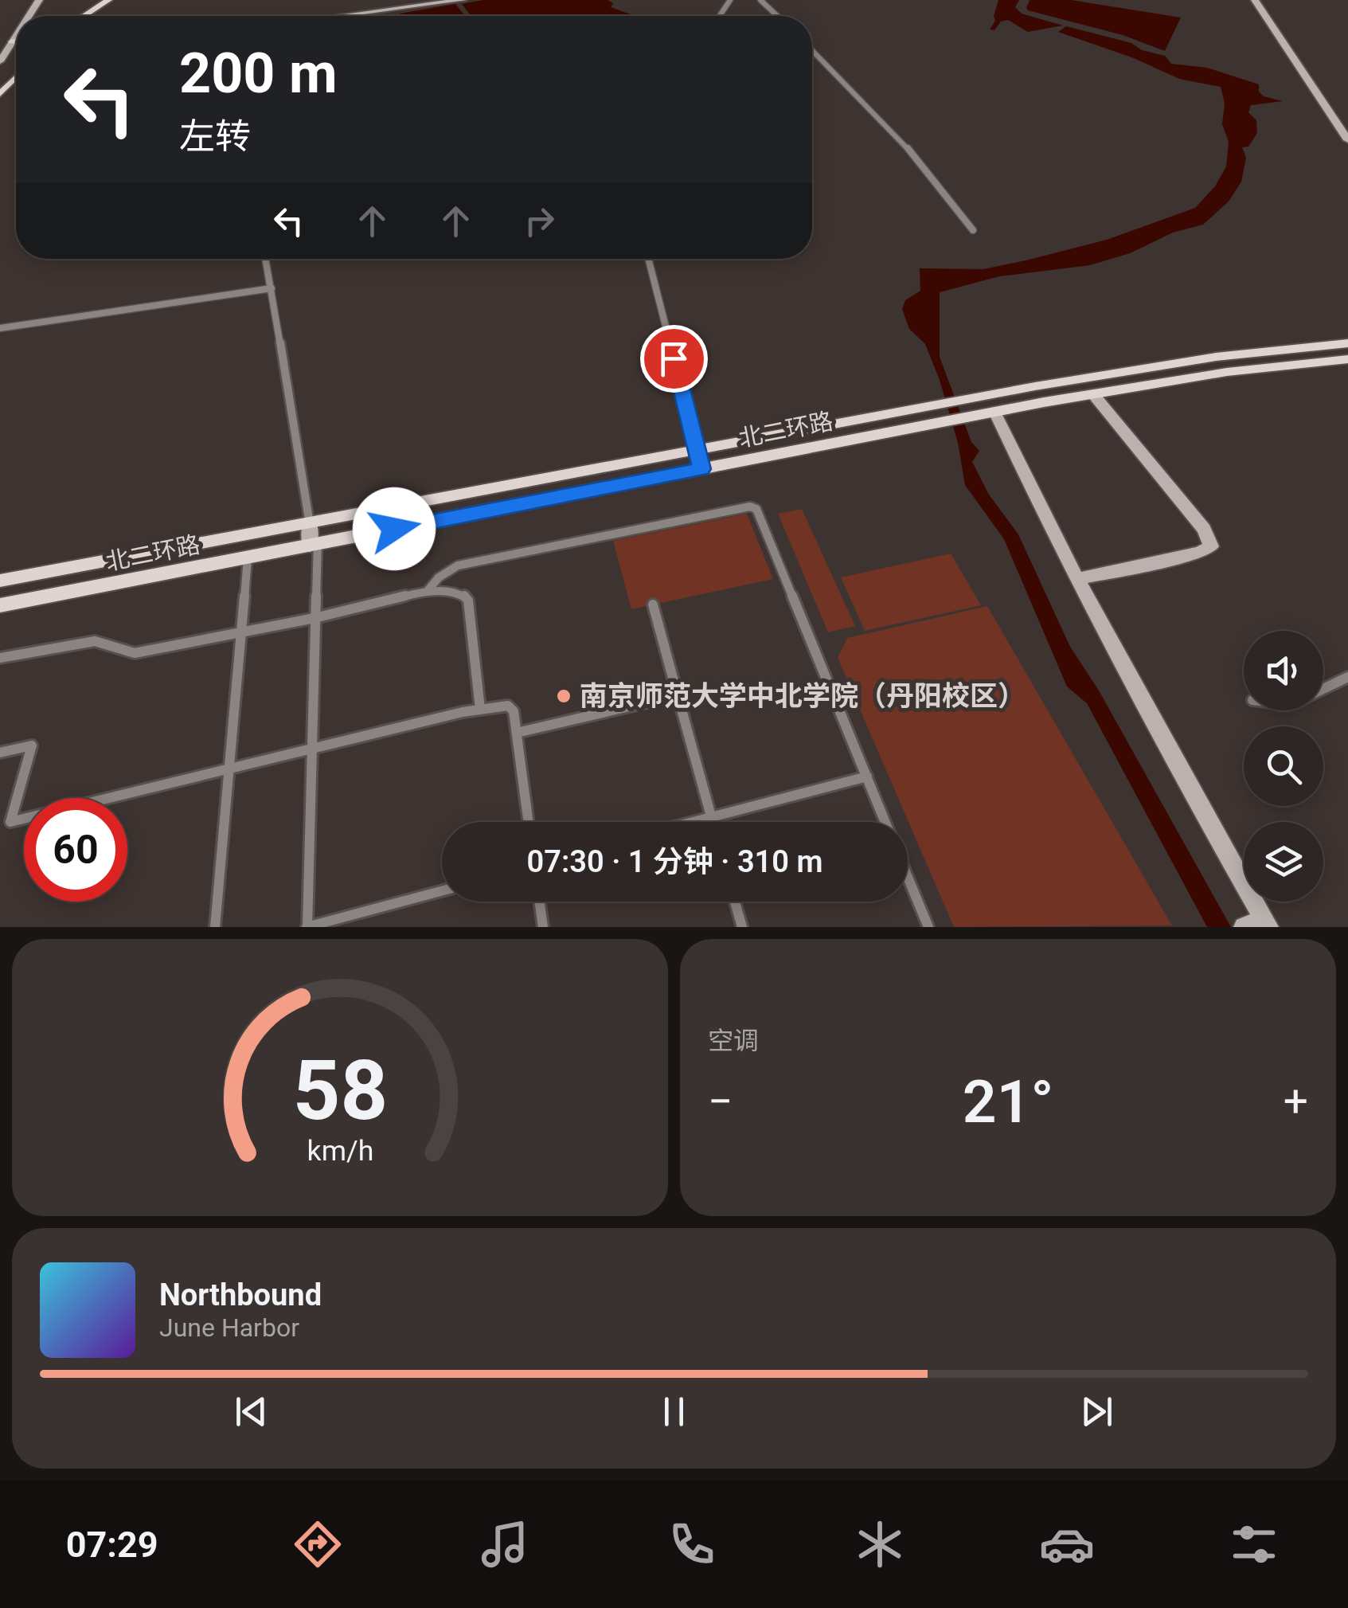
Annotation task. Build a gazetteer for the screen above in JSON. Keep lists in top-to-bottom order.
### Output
{
  "streets": {
    "main road": ["北二环路"]
  },
  "places": ["南京师范大学中北学院（丹阳校区）"],
  "page": {
    "turn": ["200 m", "左转"],
    "limit": "60",
    "trip": "07:30 · 1 分钟 · 310 m",
    "tile": "空调",
    "heat": ["−", "21°", "+"],
    "song": ["Northbound", "June Harbor"],
    "tabs": "07:29",
    "gauge": ["58", "km/h"]
  }
}
